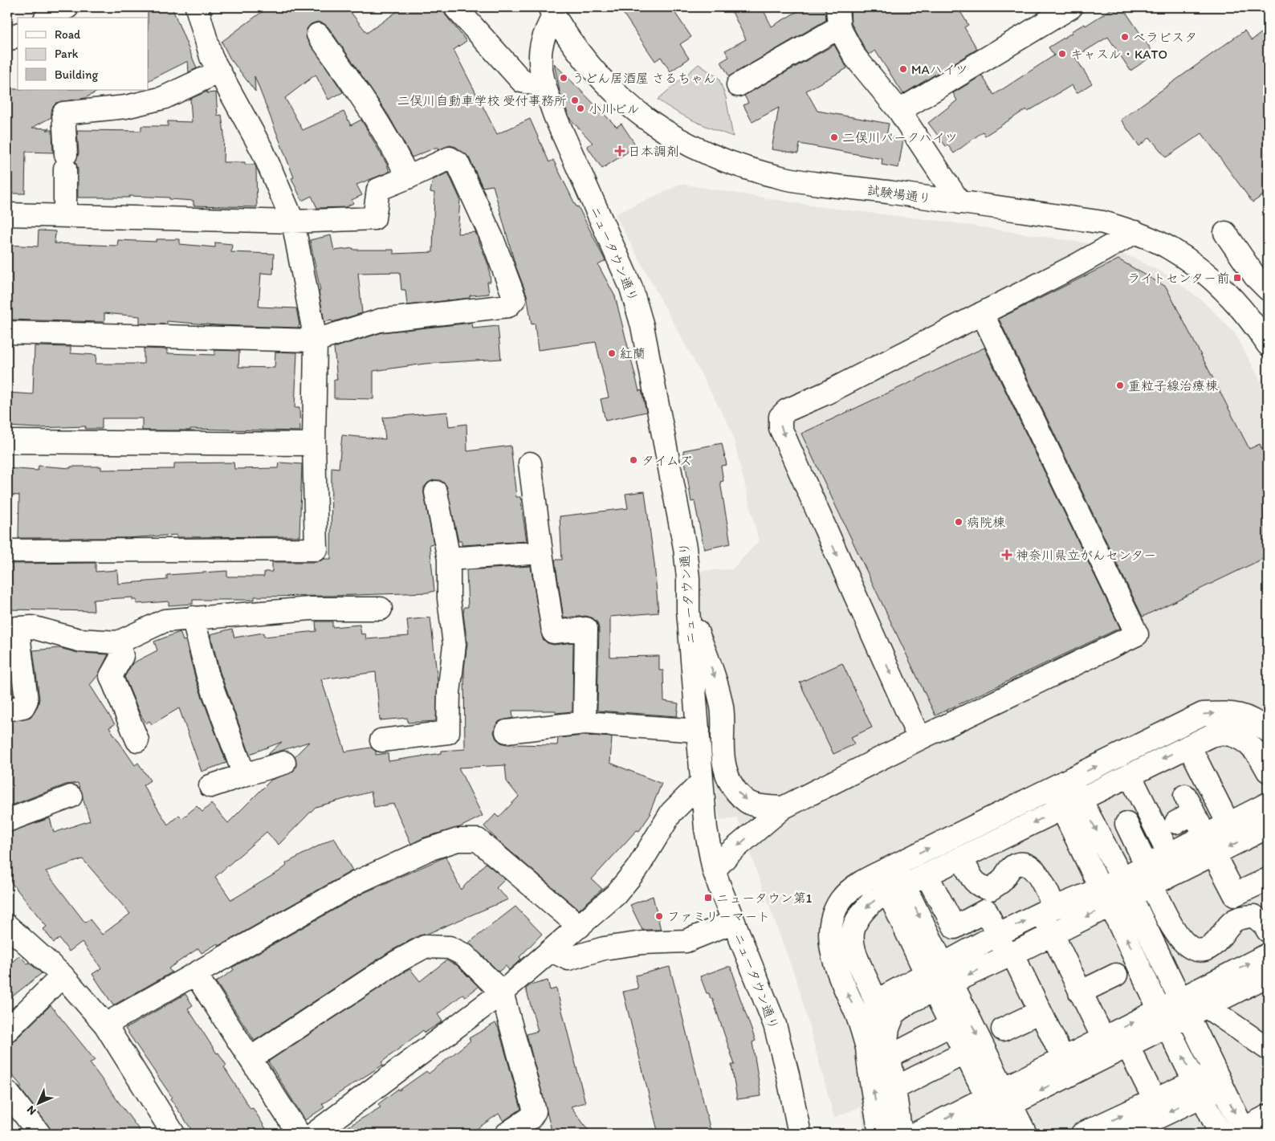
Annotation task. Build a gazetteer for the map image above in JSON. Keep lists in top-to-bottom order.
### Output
{
  "streets": {
    "street": ["試験場通り", "ニュータウン通り"]
  },
  "crossings": [
    ["試験場通り", "ニュータウン通り"]
  ],
  "places": {
    "other": [
      "ベラビスタ",
      "キャスル・KATO",
      "MAハイツ",
      "うどん居酒屋 さるちゃん",
      "二俣川自動車学校 受付事務所",
      "小川ビル",
      "二俣川パークハイツ",
      "紅蘭",
      "重粒子線治療棟",
      "タイムズ",
      "病院棟",
      "ファミリーマート"
    ],
    "health": ["日本調剤", "神奈川県立がんセンター"],
    "transit": ["ライトセンター前", "ニュータウン第1"]
  },
  "legend": ["Road", "Park", "Building"],
  "north": "bottom left"
}
